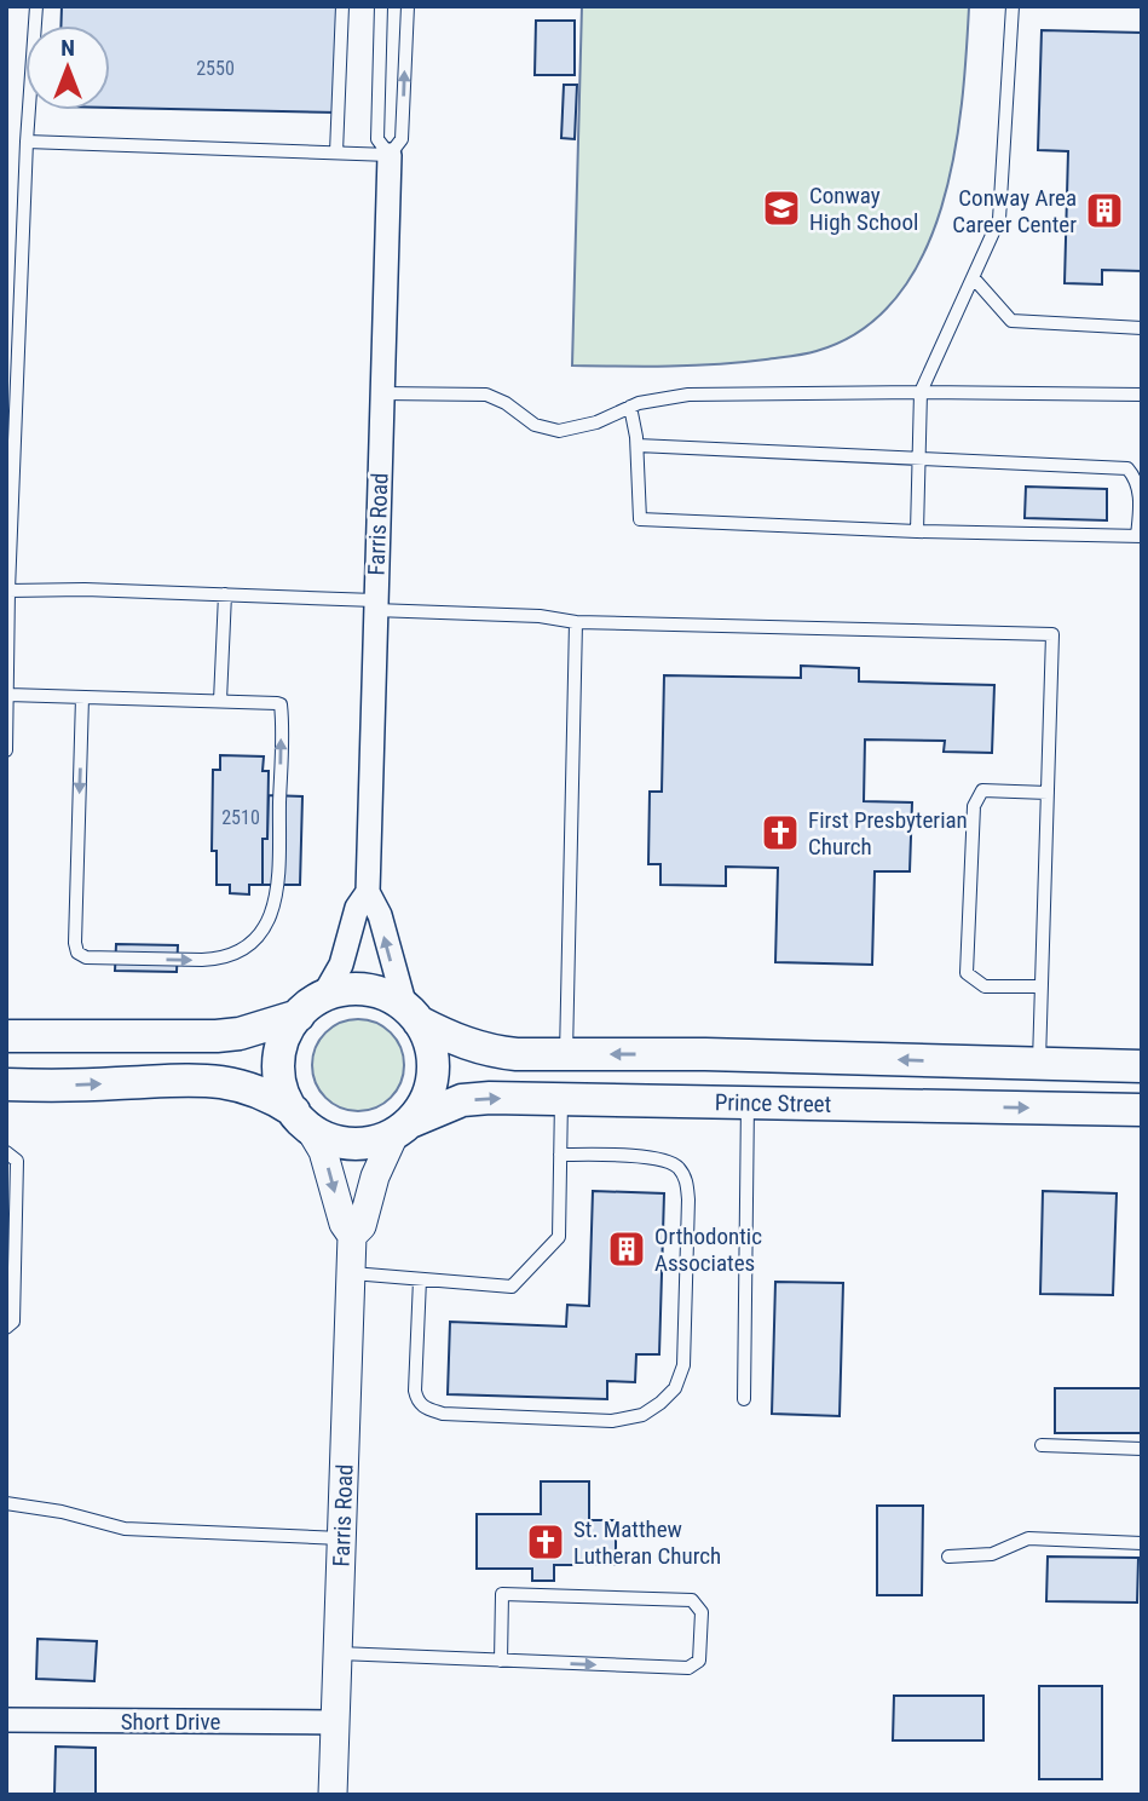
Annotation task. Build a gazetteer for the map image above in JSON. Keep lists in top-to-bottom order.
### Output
{
  "streets": {
    "main road": ["Prince Street"],
    "street": ["Farris Road", "Short Drive"]
  },
  "crossings": [
    ["Farris Road", "Prince Street"],
    ["Farris Road", "Short Drive"]
  ],
  "places": {
    "school or university": ["Conway High School"],
    "building": ["Conway Area Career Center", "Orthodontic Associates"],
    "church": ["First Presbyterian Church", "St. Matthew Lutheran Church"]
  },
  "house_numbers": ["2550", "2510"],
  "north": "top"
}
